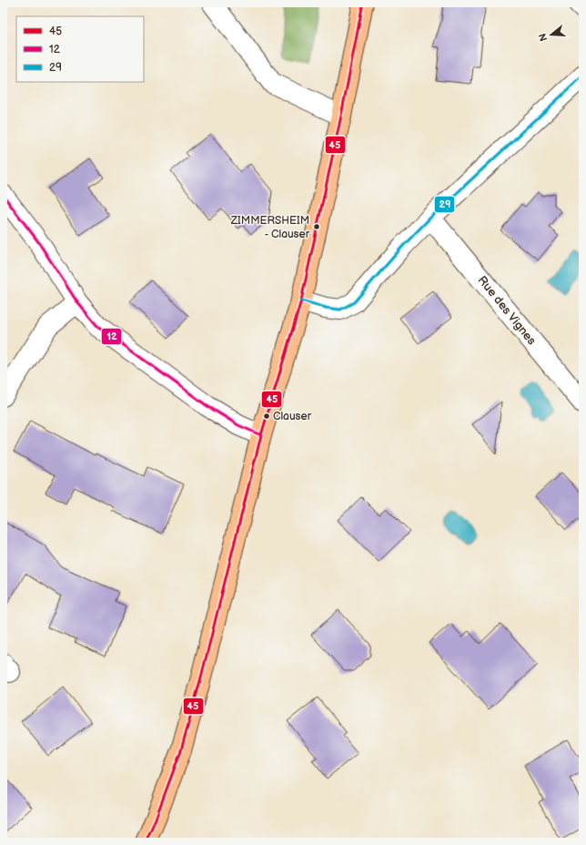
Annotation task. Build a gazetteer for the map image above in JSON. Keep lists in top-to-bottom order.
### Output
{
  "streets": {
    "street": ["Rue des Vignes"]
  },
  "places": ["ZIMMERSHEIM - Clauser", "Clauser"],
  "lines": ["transit line 45", "transit line 29", "transit line 12"],
  "legend": ["45", "12", "29"],
  "north": "left"
}
